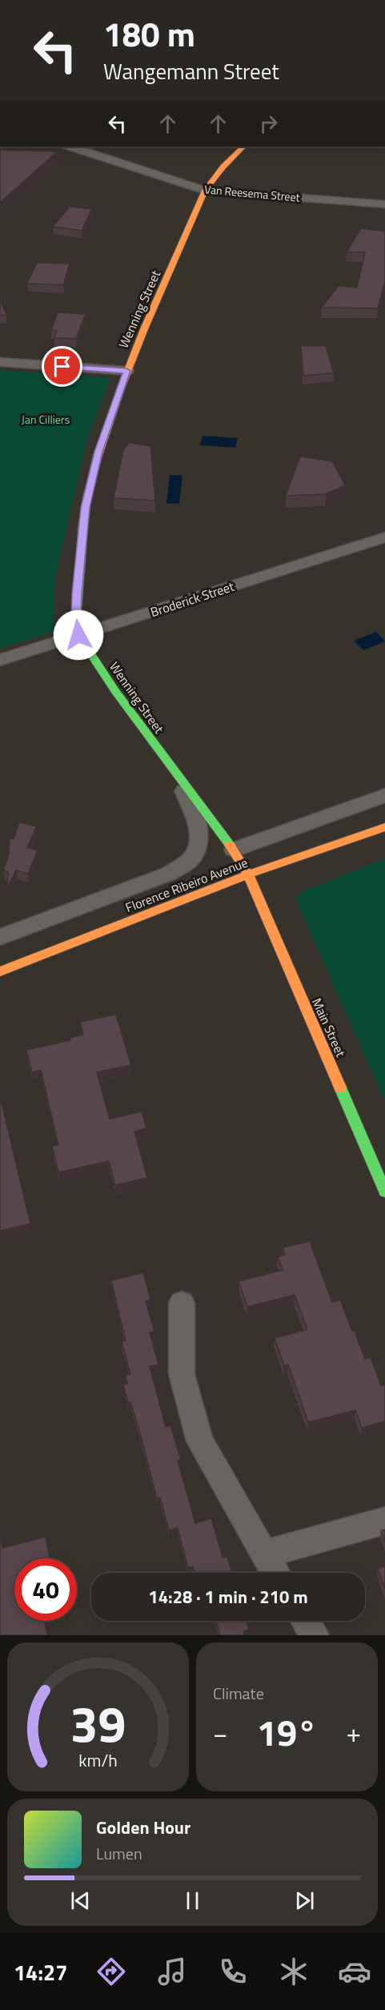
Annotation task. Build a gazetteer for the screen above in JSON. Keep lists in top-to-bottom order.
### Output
{
  "streets": {
    "street": [
      "Van Reesema Street",
      "Wenning Street",
      "Broderick Street",
      "Florence Ribeiro Avenue",
      "Main Street"
    ]
  },
  "crossings": [
    ["Van Reesema Street", "Wenning Street"],
    ["Wenning Street", "Broderick Street"],
    ["Wenning Street", "Florence Ribeiro Avenue"],
    ["Wenning Street", "Main Street"],
    ["Florence Ribeiro Avenue", "Main Street"]
  ],
  "parks": ["Jan Cilliers"],
  "page": {
    "turn": ["180 m", "Wangemann Street"],
    "limit": "40",
    "trip": "14:28 · 1 min · 210 m",
    "tile": "Climate",
    "heat": ["−", "19°", "+"],
    "song": ["Golden Hour", "Lumen"],
    "tabs": "14:27",
    "gauge": ["39", "km/h"]
  }
}
